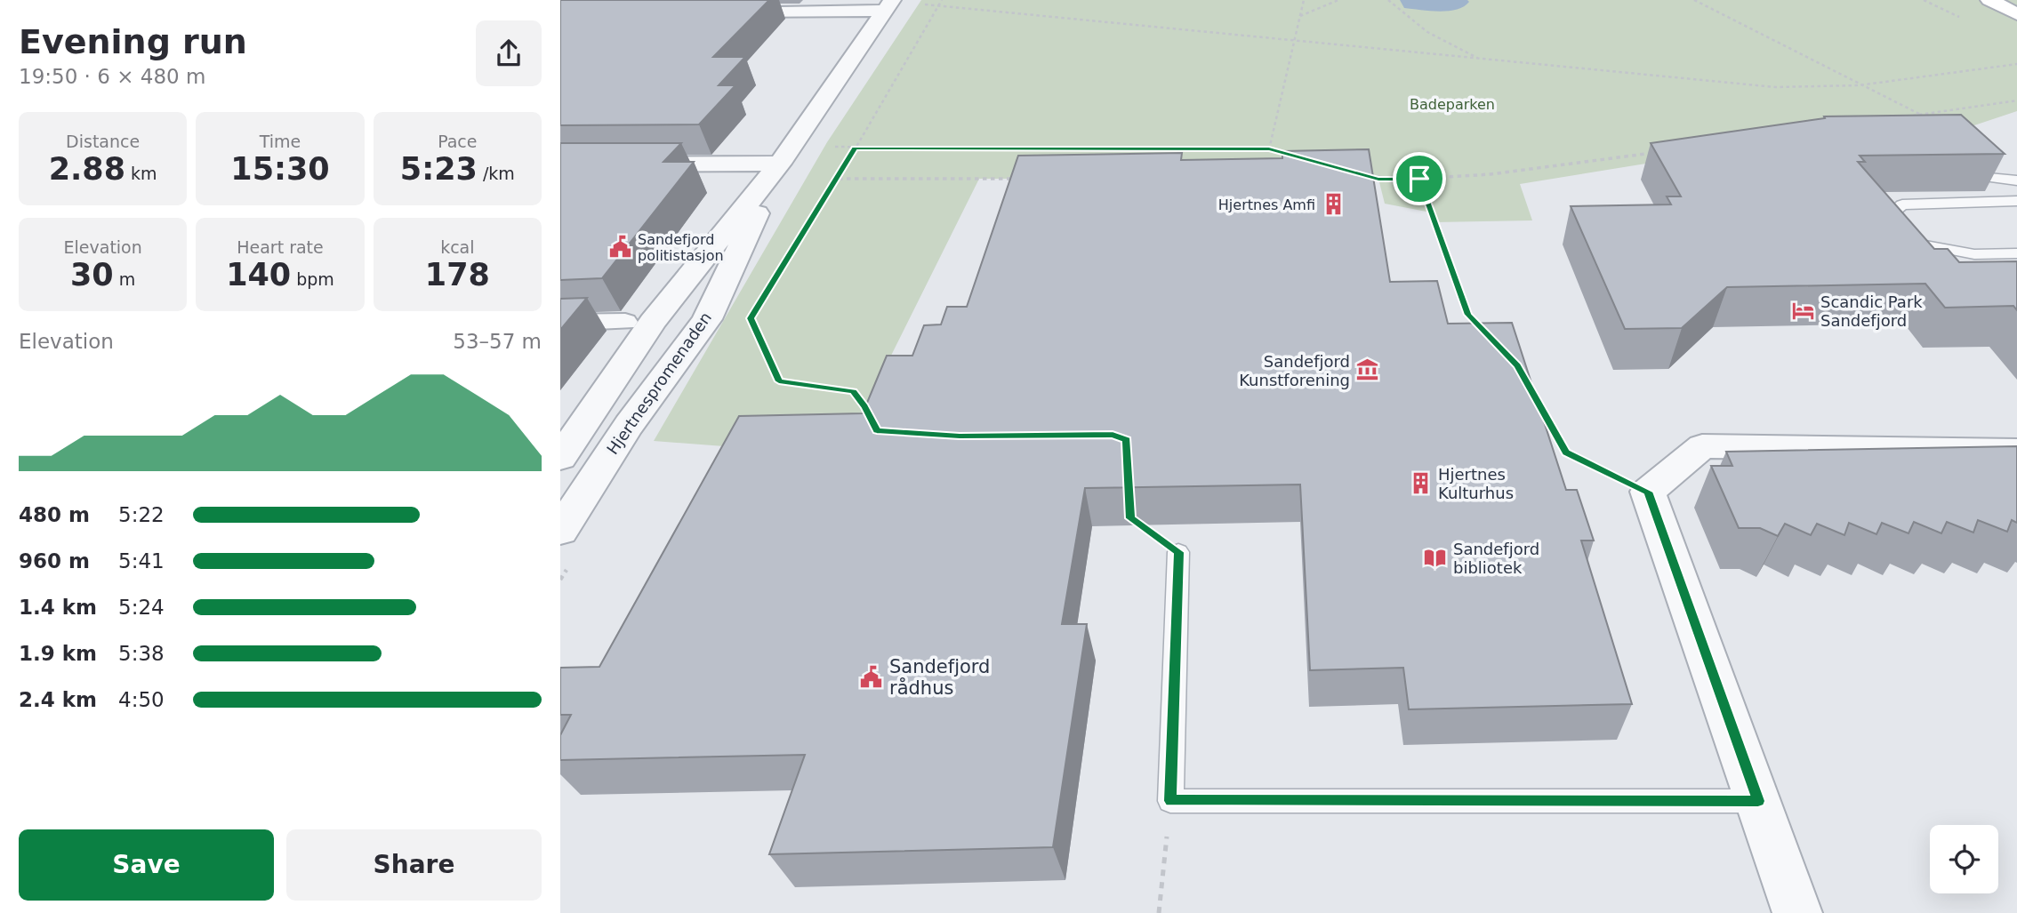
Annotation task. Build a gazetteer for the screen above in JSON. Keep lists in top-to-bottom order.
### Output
{
  "streets": {
    "street": ["Hjertnespromenaden"]
  },
  "parks": ["Badeparken"],
  "places": {
    "building": ["Hjertnes Amfi", "Hjertnes Kulturhus"],
    "public building": ["Sandefjord politistasjon", "Sandefjord rådhus"],
    "hotel": ["Scandic Park Sandefjord"],
    "museum": ["Sandefjord Kunstforening"],
    "library": ["Sandefjord bibliotek"]
  },
  "page": {
    "heading": ["Evening run", "19:50 · 6 × 480 m"],
    "stats": [
      ["Distance", "2.88 km"],
      ["Time", "15:30"],
      ["Pace", "5:23 /km"],
      ["Elevation", "30 m"],
      ["Heart rate", "140 bpm"],
      ["kcal", "178"]
    ],
    "chart": ["Elevation", "53–57 m"],
    "list": [
      {
        "name": "480 m",
        "note": "5:22"
      },
      {
        "name": "960 m",
        "note": "5:41"
      },
      {
        "name": "1.4 km",
        "note": "5:24"
      },
      {
        "name": "1.9 km",
        "note": "5:38"
      },
      {
        "name": "2.4 km",
        "note": "4:50"
      }
    ],
    "buttons": ["Save", "Share"]
  }
}
